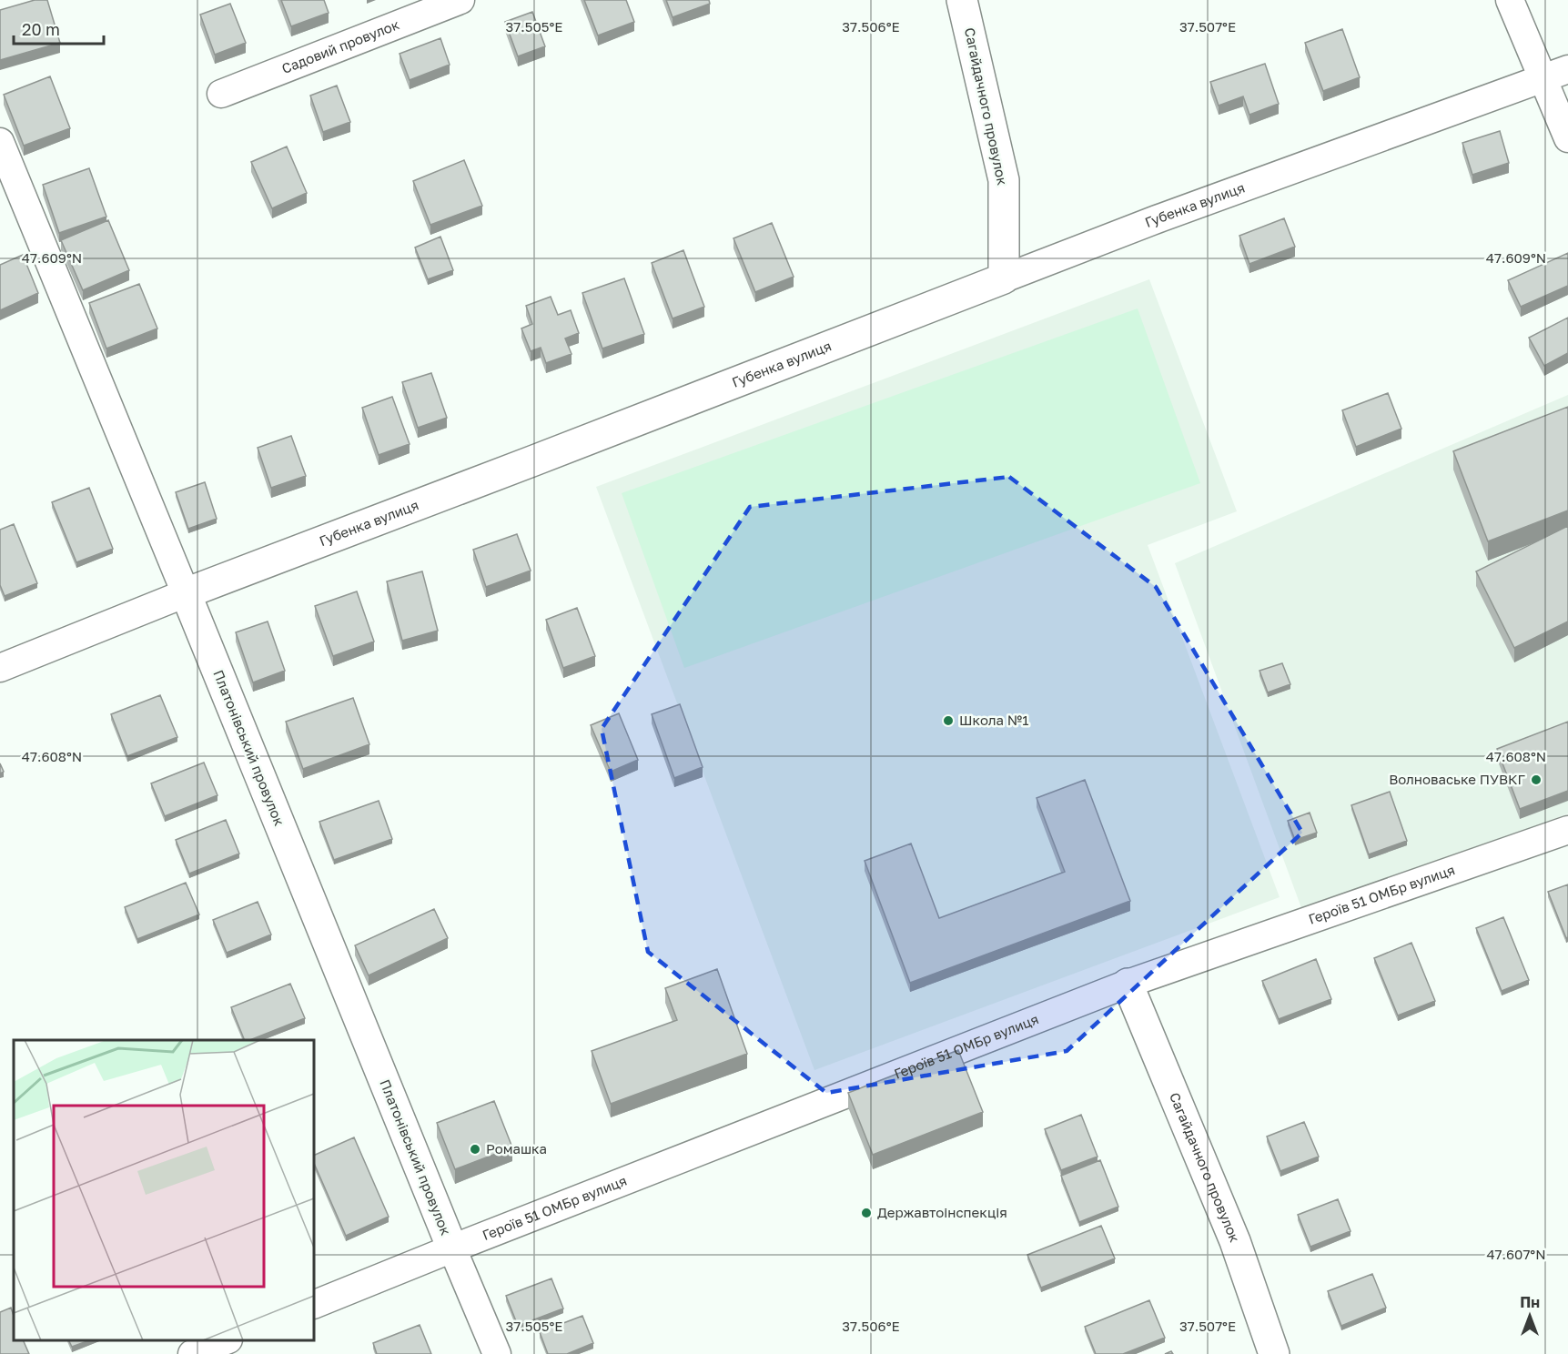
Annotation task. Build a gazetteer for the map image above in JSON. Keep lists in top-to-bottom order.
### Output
{
  "streets": {
    "street": [
      "Садовий провулок",
      "Сагайдачного провулок",
      "Губенка вулиця",
      "Платонівський провулок",
      "Героїв 51 ОМБр вулиця"
    ]
  },
  "crossings": [
    ["Сагайдачного провулок", "Губенка вулиця"],
    ["Сагайдачного провулок", "Героїв 51 ОМБр вулиця"],
    ["Губенка вулиця", "Платонівський провулок"],
    ["Платонівський провулок", "Героїв 51 ОМБр вулиця"]
  ],
  "places": [
    "Школа №1",
    "Волноваське ПУВКГ",
    "Ромашка",
    "Державтоінспекція"
  ],
  "scale_bar": "20 m",
  "north": "top",
  "coordinates": [
    "37.505°E",
    "37.506°E",
    "37.507°E",
    "47.609°N",
    "47.608°N",
    "47.607°N"
  ]
}
